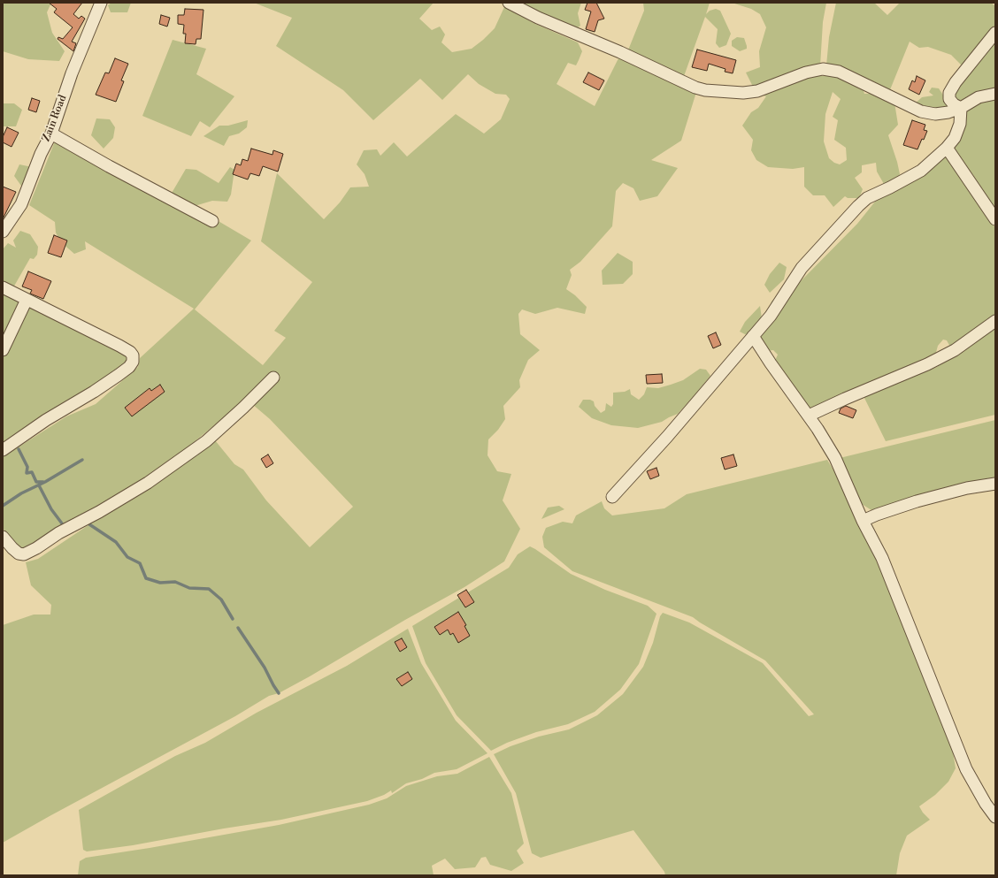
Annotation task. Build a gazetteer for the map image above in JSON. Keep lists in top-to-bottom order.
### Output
{
  "streets": {
    "street": ["Zain Road"]
  }
}
